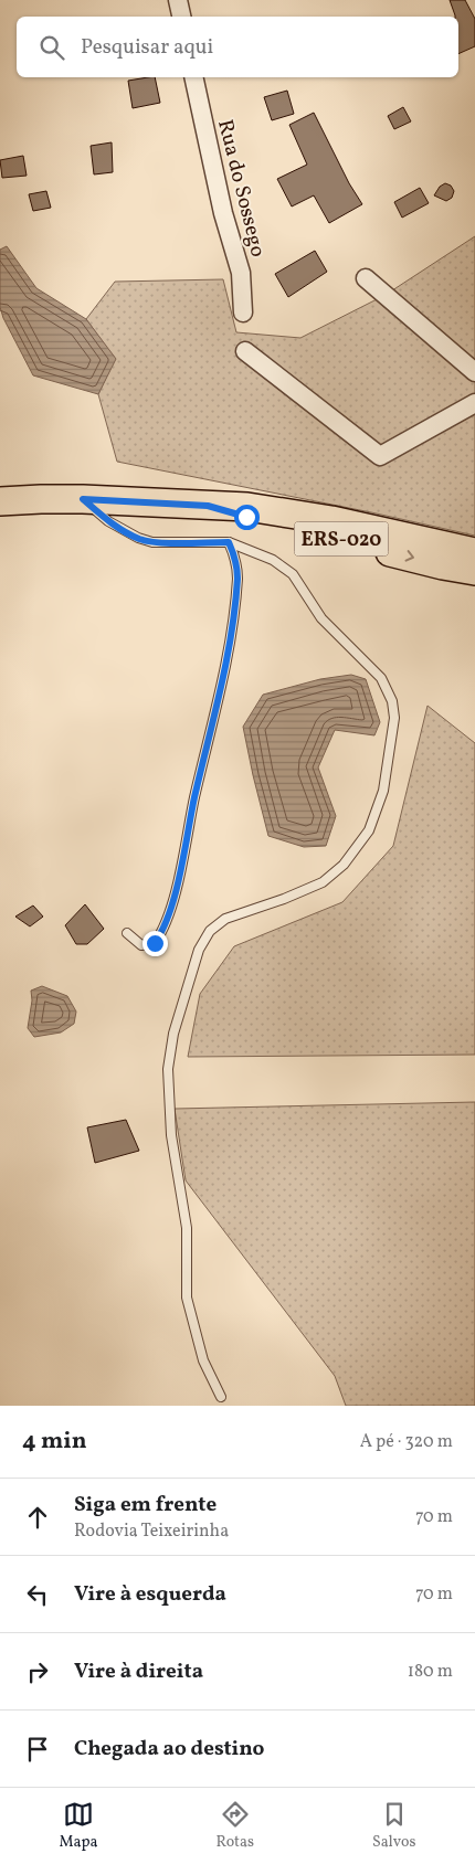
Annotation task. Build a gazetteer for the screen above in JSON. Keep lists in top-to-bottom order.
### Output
{
  "streets": {
    "main road": ["ERS-020"],
    "street": ["Rua do Sossego"]
  },
  "page": {
    "search": "Pesquisar aqui",
    "heading": ["4 min", "A pé · 320 m"],
    "list": [
      ["Siga em frente", "Rodovia Teixeirinha", "70 m"],
      ["Vire à esquerda", "70 m"],
      ["Vire à direita", "180 m"],
      "Chegada ao destino"
    ],
    "nav": ["Mapa", "Rotas", "Salvos"]
  }
}
